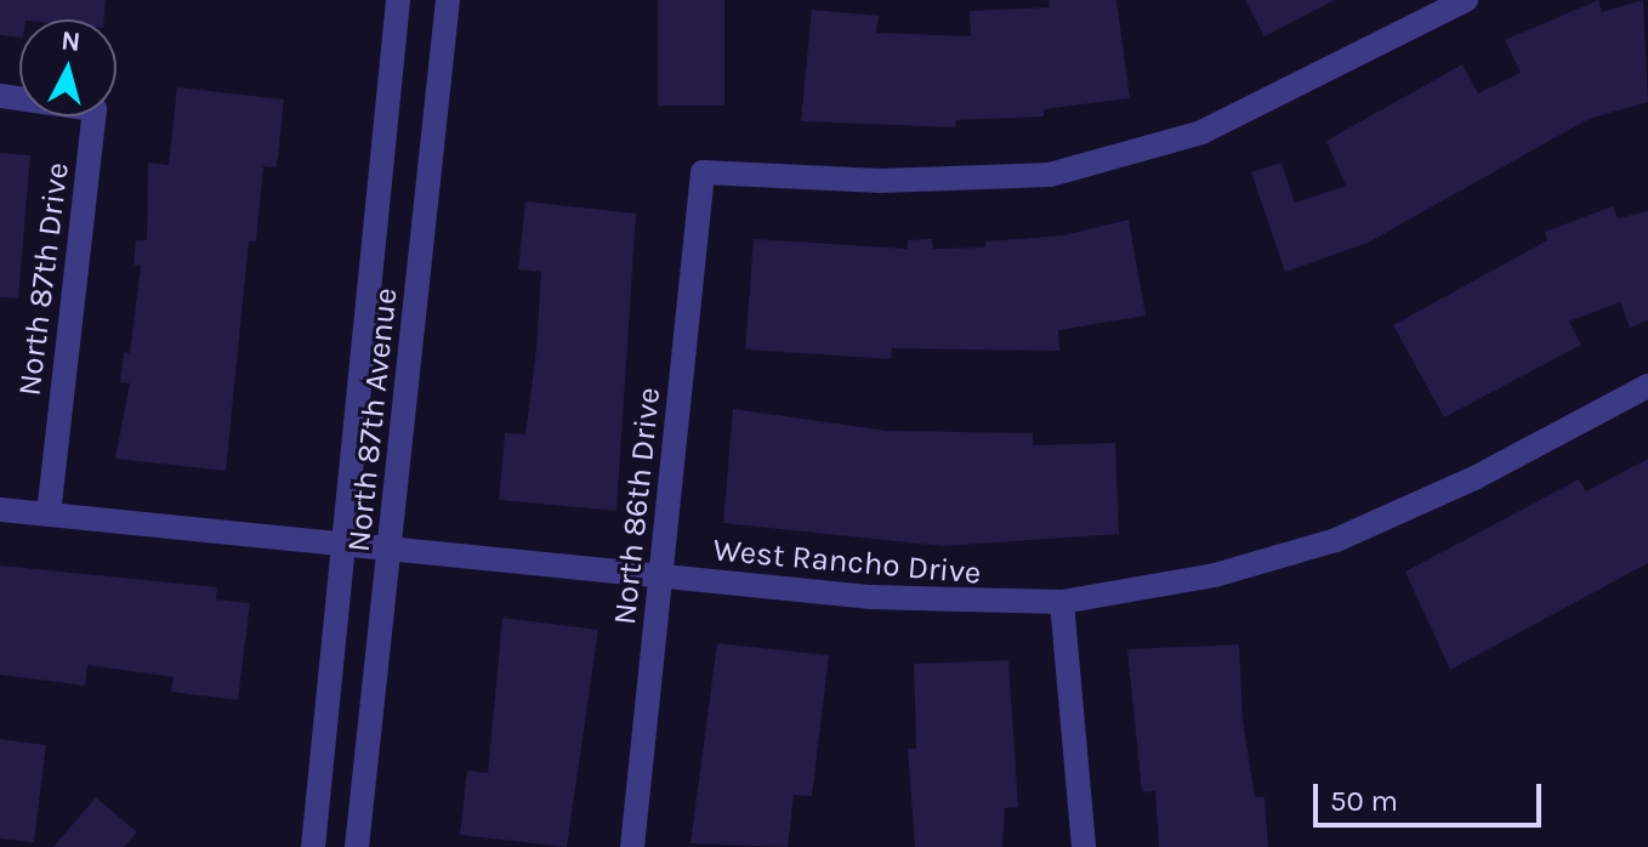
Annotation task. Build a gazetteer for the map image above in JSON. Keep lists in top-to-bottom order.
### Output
{
  "streets": {
    "street": [
      "North 87th Drive",
      "North 87th Avenue",
      "North 86th Drive",
      "West Rancho Drive"
    ]
  },
  "crossings": [
    ["North 87th Drive", "West Rancho Drive"],
    ["North 87th Avenue", "West Rancho Drive"],
    ["North 86th Drive", "West Rancho Drive"]
  ],
  "scale_bar": "50 m",
  "north": "top"
}
